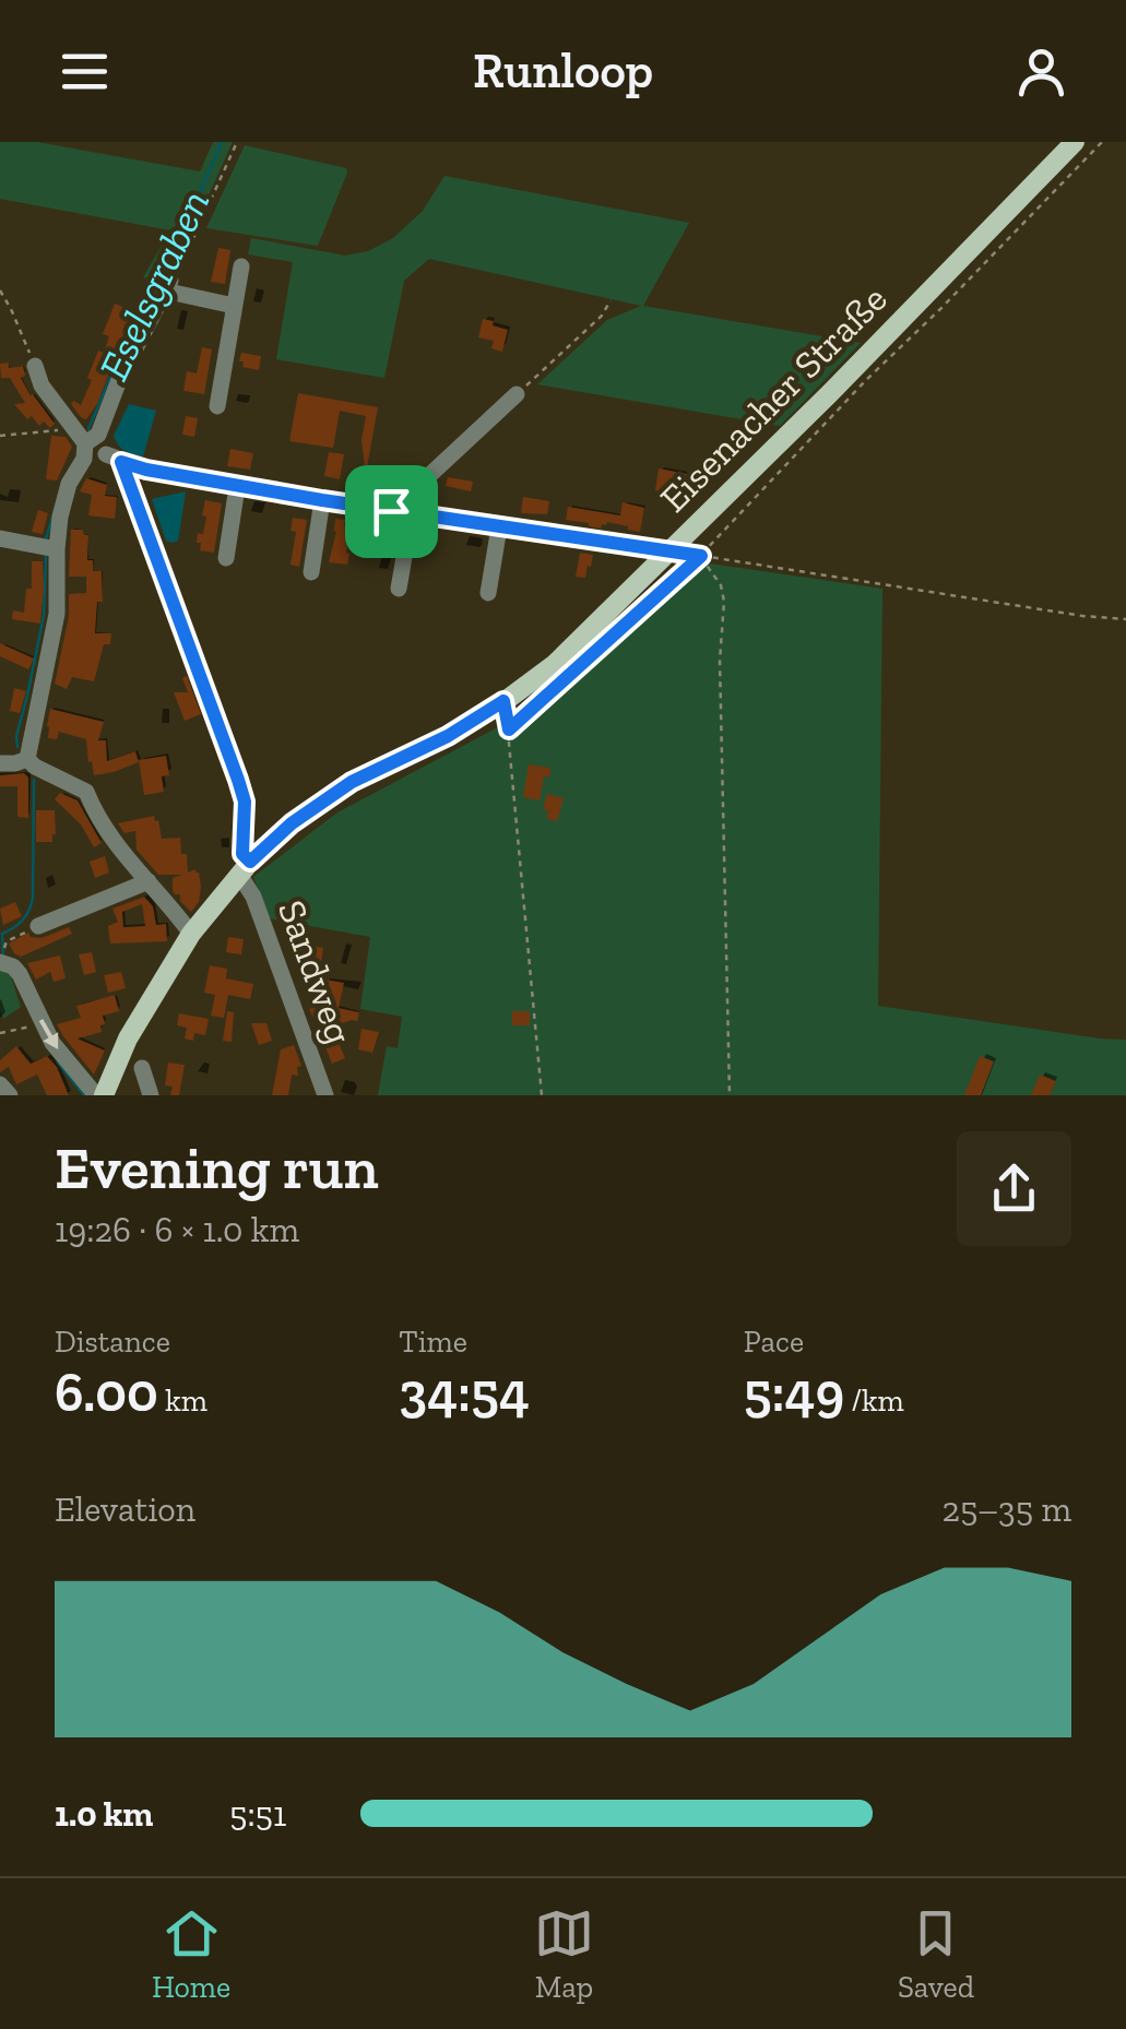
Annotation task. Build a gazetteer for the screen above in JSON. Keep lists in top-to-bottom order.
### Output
{
  "streets": {
    "main road": ["Eisenacher Straße"],
    "street": ["Sandweg"]
  },
  "crossings": [
    ["Eisenacher Straße", "Sandweg"]
  ],
  "water": ["Eselsgraben"],
  "page": {
    "header": "Runloop",
    "heading": ["Evening run", "19:26 · 6 × 1.0 km"],
    "stats": [
      ["Distance", "6.00 km"],
      ["Time", "34:54"],
      ["Pace", "5:49 /km"]
    ],
    "chart": ["Elevation", "25–35 m"],
    "list": [
      {
        "name": "1.0 km",
        "note": "5:51"
      }
    ],
    "tabs": ["Home", "Map", "Saved"]
  }
}
